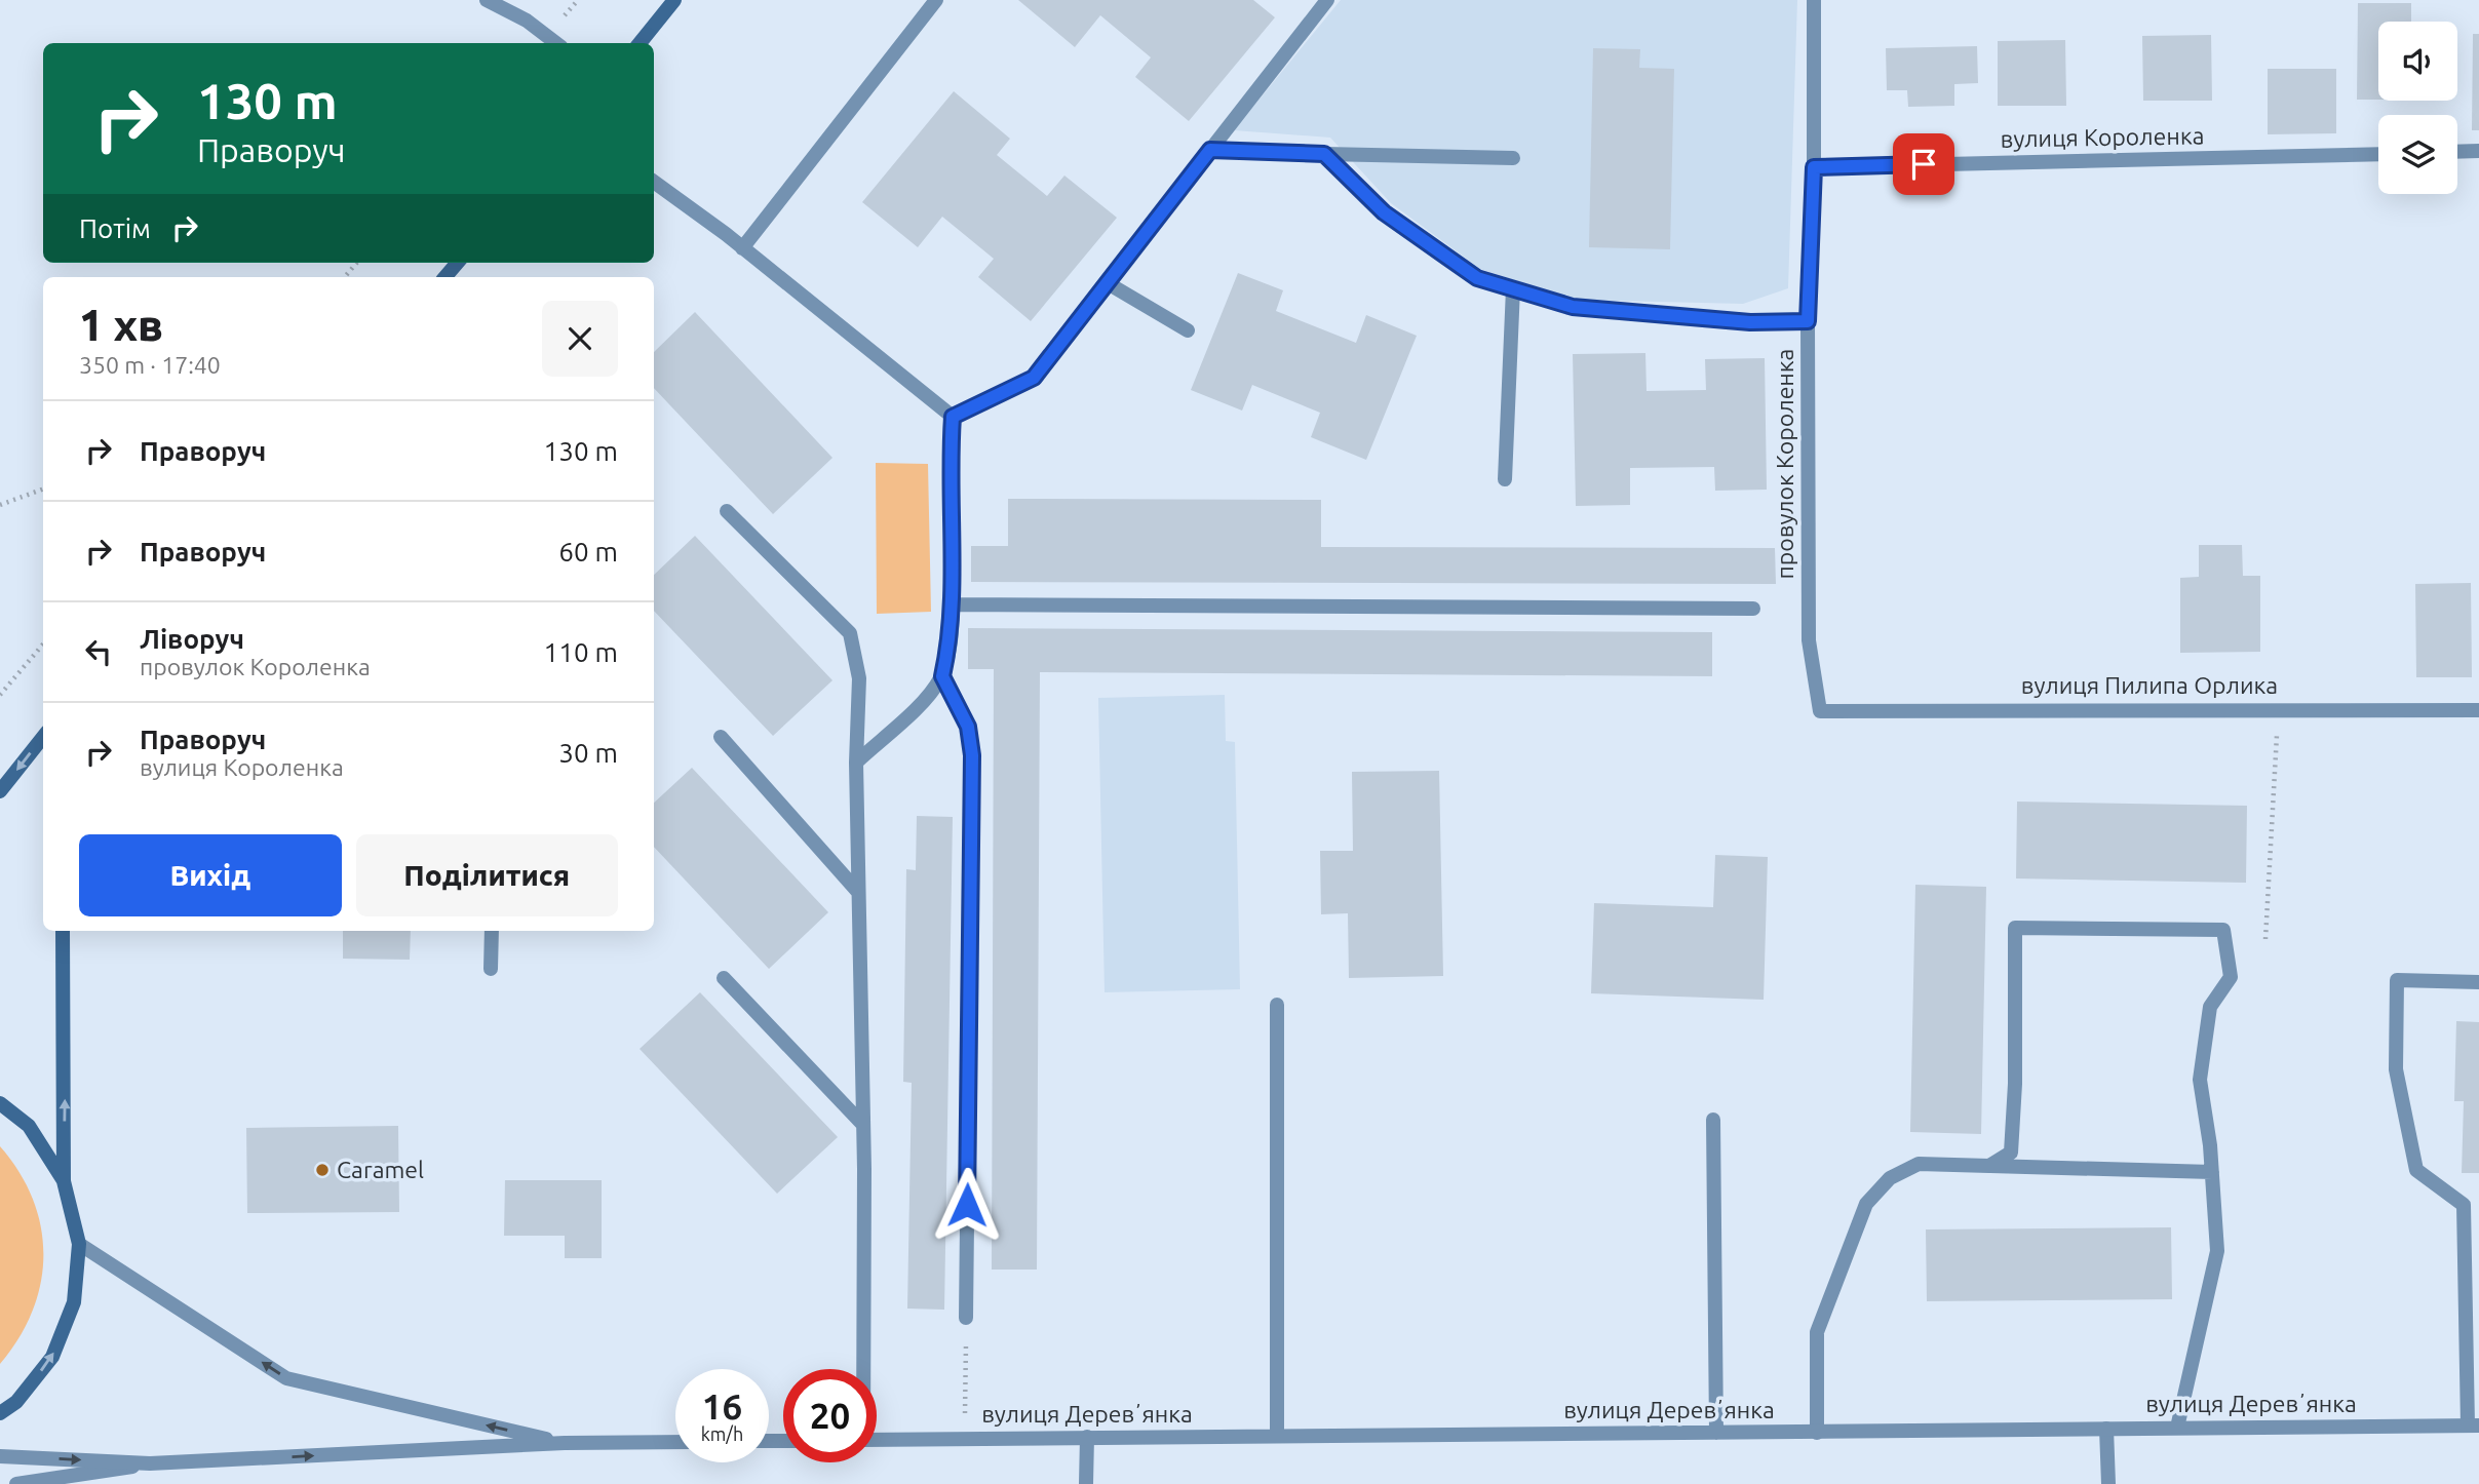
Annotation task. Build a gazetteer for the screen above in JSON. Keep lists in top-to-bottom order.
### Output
{
  "streets": {
    "street": [
      "вулиця Короленка",
      "провулок Короленка",
      "вулиця Пилипа Орлика",
      "вулиця Деревʼянка"
    ]
  },
  "crossings": [
    ["вулиця Короленка", "провулок Короленка"],
    ["провулок Короленка", "вулиця Пилипа Орлика"]
  ],
  "places": ["Caramel"],
  "page": {
    "turn": ["130 m", "Праворуч"],
    "then": "Потім",
    "heading": ["1 хв", "350 m · 17:40"],
    "list": [
      {
        "name": "Праворуч",
        "value": "130 m"
      },
      {
        "name": "Праворуч",
        "value": "60 m"
      },
      {
        "name": "Ліворуч",
        "note": "провулок Короленка",
        "value": "110 m"
      },
      {
        "name": "Праворуч",
        "note": "вулиця Короленка",
        "value": "30 m"
      }
    ],
    "buttons": ["Вихід", "Поділитися"],
    "speed": "16 km/h",
    "limit": "20"
  }
}
